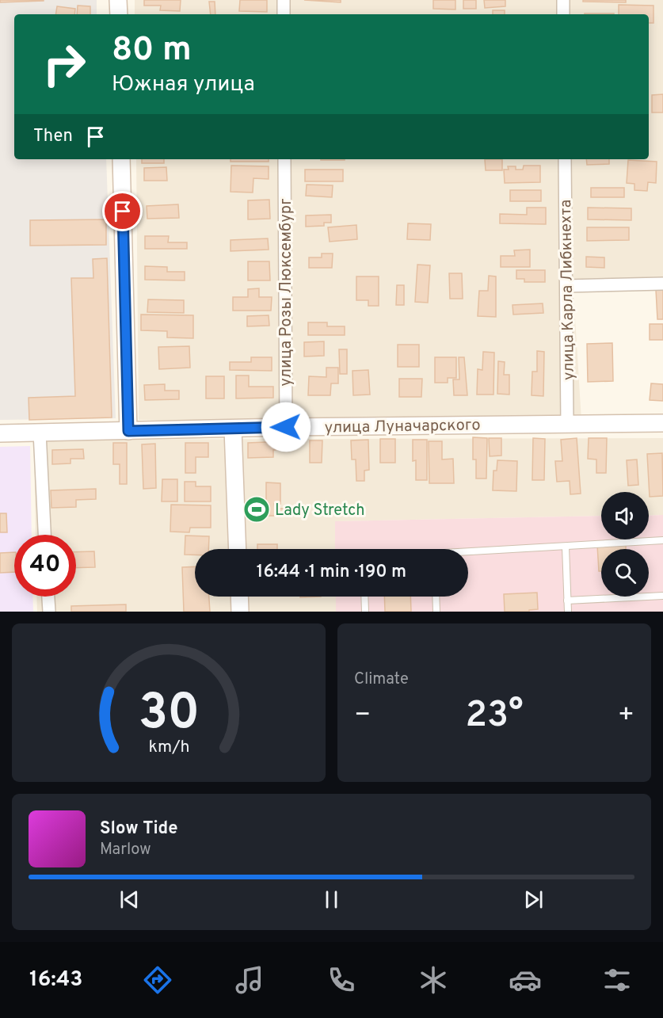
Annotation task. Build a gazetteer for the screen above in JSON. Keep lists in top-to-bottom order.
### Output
{
  "streets": {
    "street": ["улица Карла Либкнехта", "улица Розы Люксембург", "улица Луначарского"]
  },
  "crossings": [
    ["улица Карла Либкнехта", "улица Луначарского"],
    ["улица Розы Люксембург", "улица Луначарского"]
  ],
  "places": {
    "sports": ["Lady Stretch"]
  },
  "page": {
    "turn": ["80 m", "Южная улица"],
    "then": "Then",
    "limit": "40",
    "trip": "16:44 · 1 min · 190 m",
    "tile": "Climate",
    "heat": ["−", "23°", "+"],
    "song": ["Slow Tide", "Marlow"],
    "tabs": "16:43",
    "gauge": ["30", "km/h"]
  }
}
